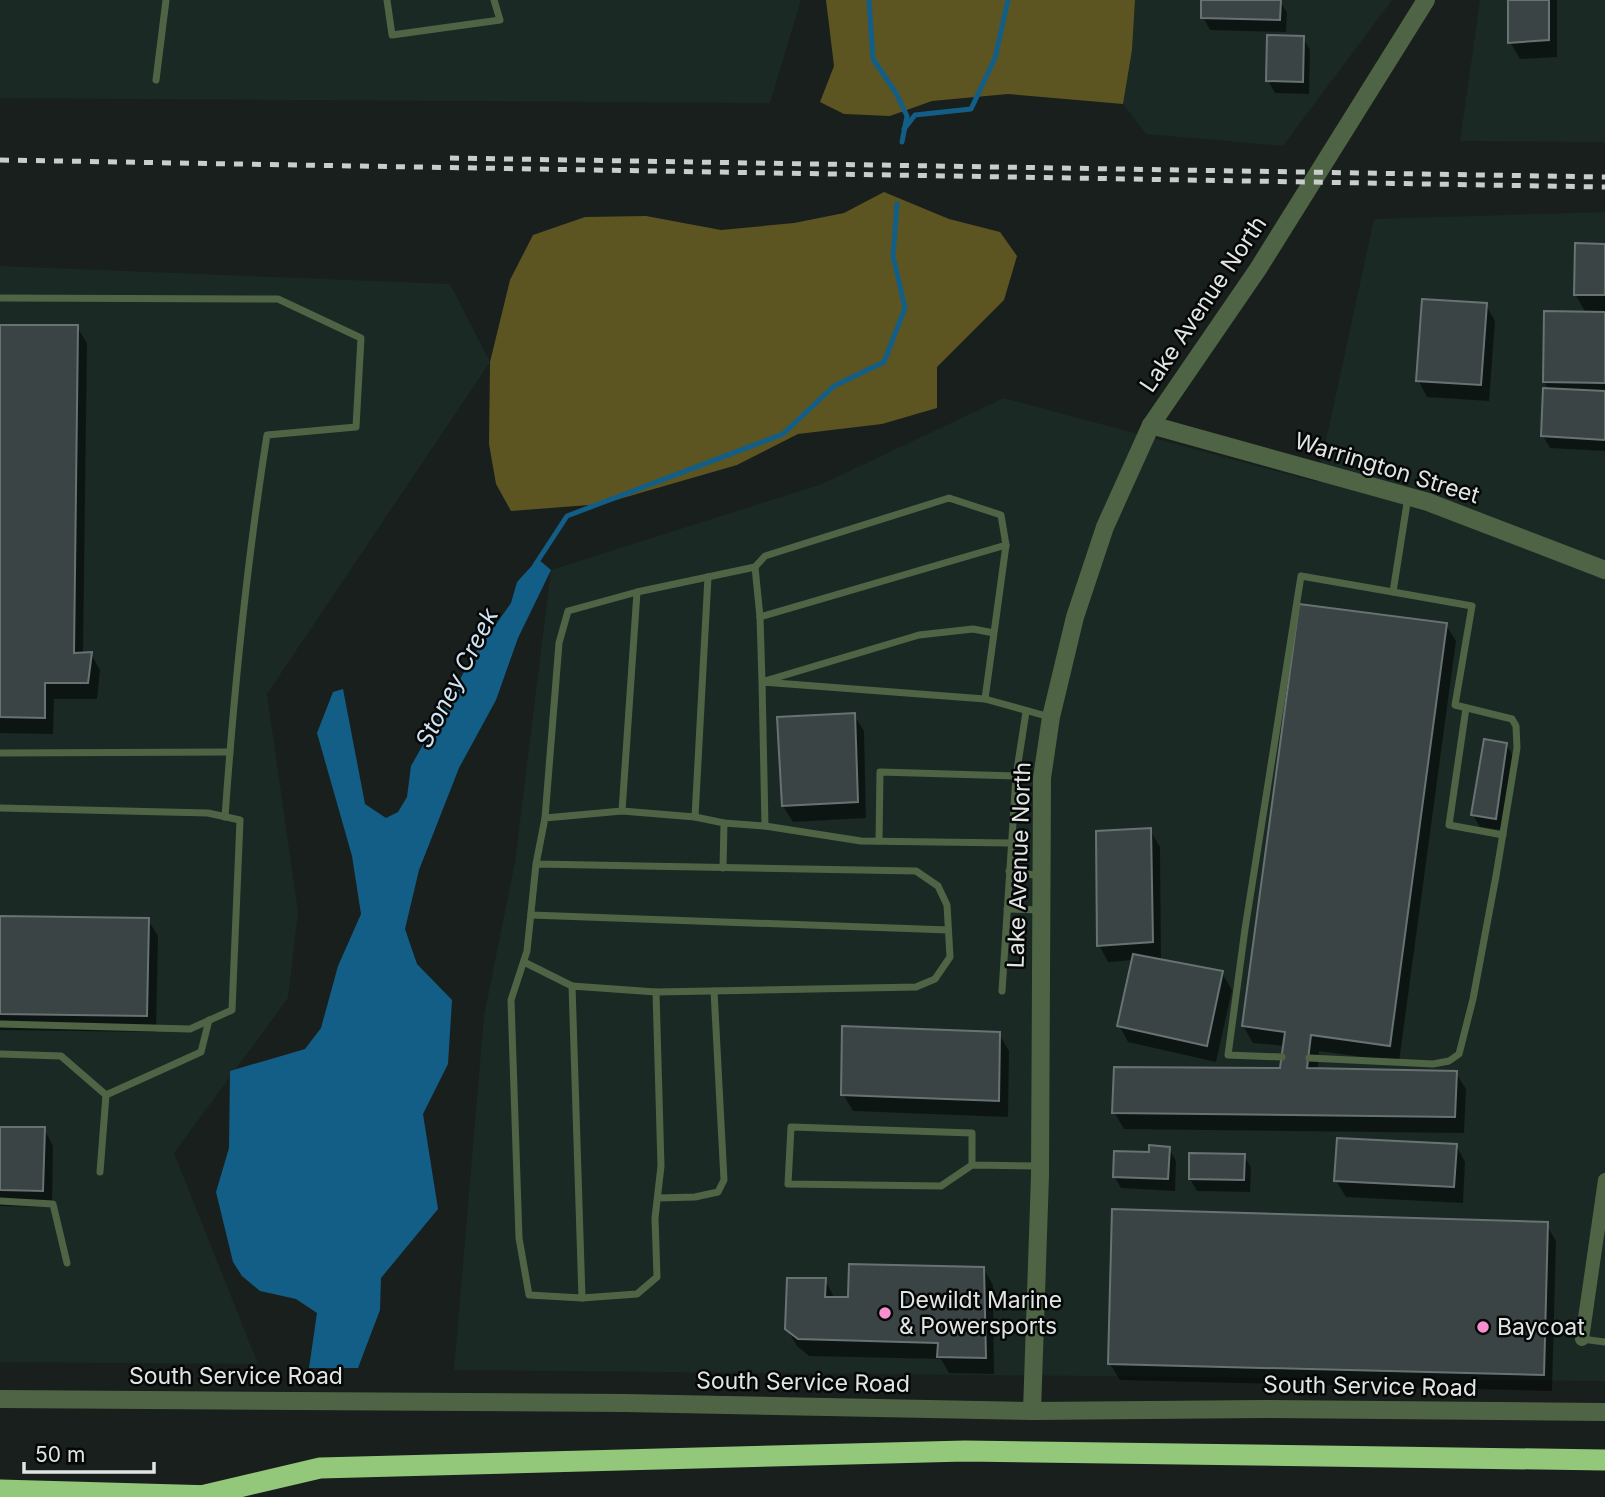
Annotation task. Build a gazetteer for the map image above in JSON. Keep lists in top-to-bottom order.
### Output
{
  "streets": {
    "street": ["Lake Avenue North", "Warrington Street", "South Service Road"]
  },
  "crossings": [
    ["Lake Avenue North", "Warrington Street"],
    ["Lake Avenue North", "South Service Road"]
  ],
  "water": ["Stoney Creek"],
  "places": ["Dewildt Marine & Powersports", "Baycoat"],
  "scale_bar": "50 m"
}
